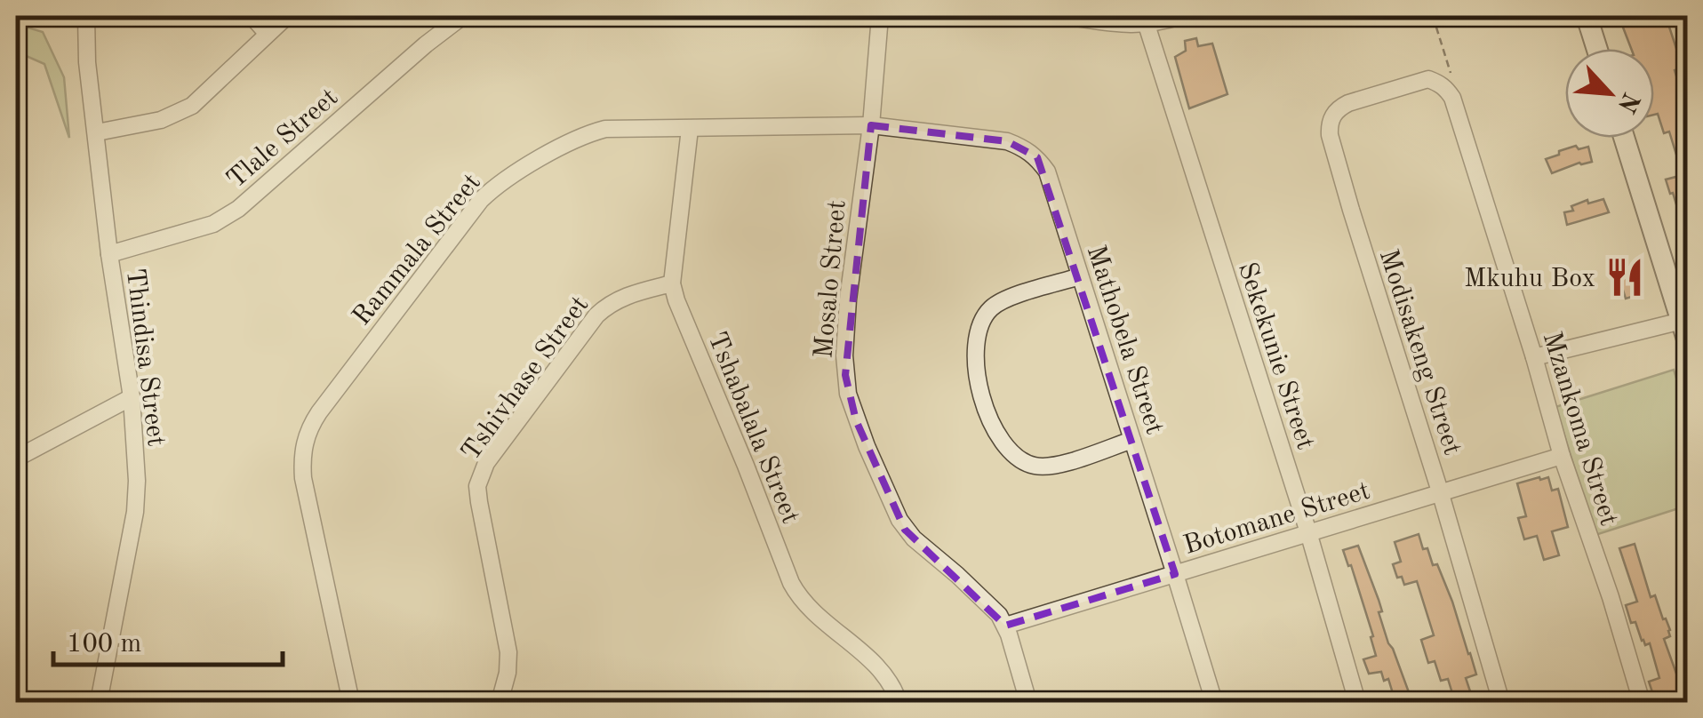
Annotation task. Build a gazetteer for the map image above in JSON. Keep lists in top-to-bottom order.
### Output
{
  "streets": {
    "street": [
      "Tlale Street",
      "Rammala Street",
      "Mosalo Street",
      "Mathobela Street",
      "Modisakeng Street",
      "Sekekunie Street",
      "Thindisa Street",
      "Tshivhase Street",
      "Tshabalala Street",
      "Mzankoma Street",
      "Botomane Street"
    ]
  },
  "crossings": [
    ["Tlale Street", "Thindisa Street"],
    ["Rammala Street", "Mosalo Street"],
    ["Rammala Street", "Mathobela Street"],
    ["Rammala Street", "Tshabalala Street"],
    ["Mosalo Street", "Mathobela Street"],
    ["Mosalo Street", "Botomane Street"],
    ["Mathobela Street", "Botomane Street"],
    ["Modisakeng Street", "Mzankoma Street"],
    ["Modisakeng Street", "Botomane Street"],
    ["Sekekunie Street", "Botomane Street"],
    ["Tshivhase Street", "Tshabalala Street"],
    ["Mzankoma Street", "Botomane Street"]
  ],
  "places": {
    "restaurant": ["Mkuhu Box"]
  },
  "scale_bar": "100 m",
  "north": "bottom right"
}
